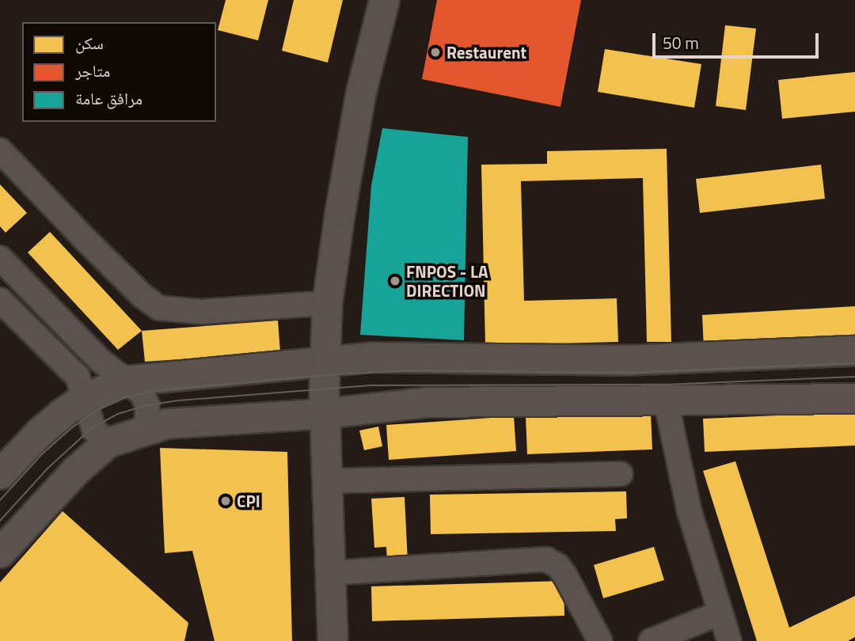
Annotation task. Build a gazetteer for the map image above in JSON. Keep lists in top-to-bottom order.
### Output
{
  "places": ["Restaurent", "FNPOS - LA DIRECTION", "CPI"],
  "legend": ["سكن", "متاجر", "مرافق عامة"],
  "scale_bar": "50 m"
}
